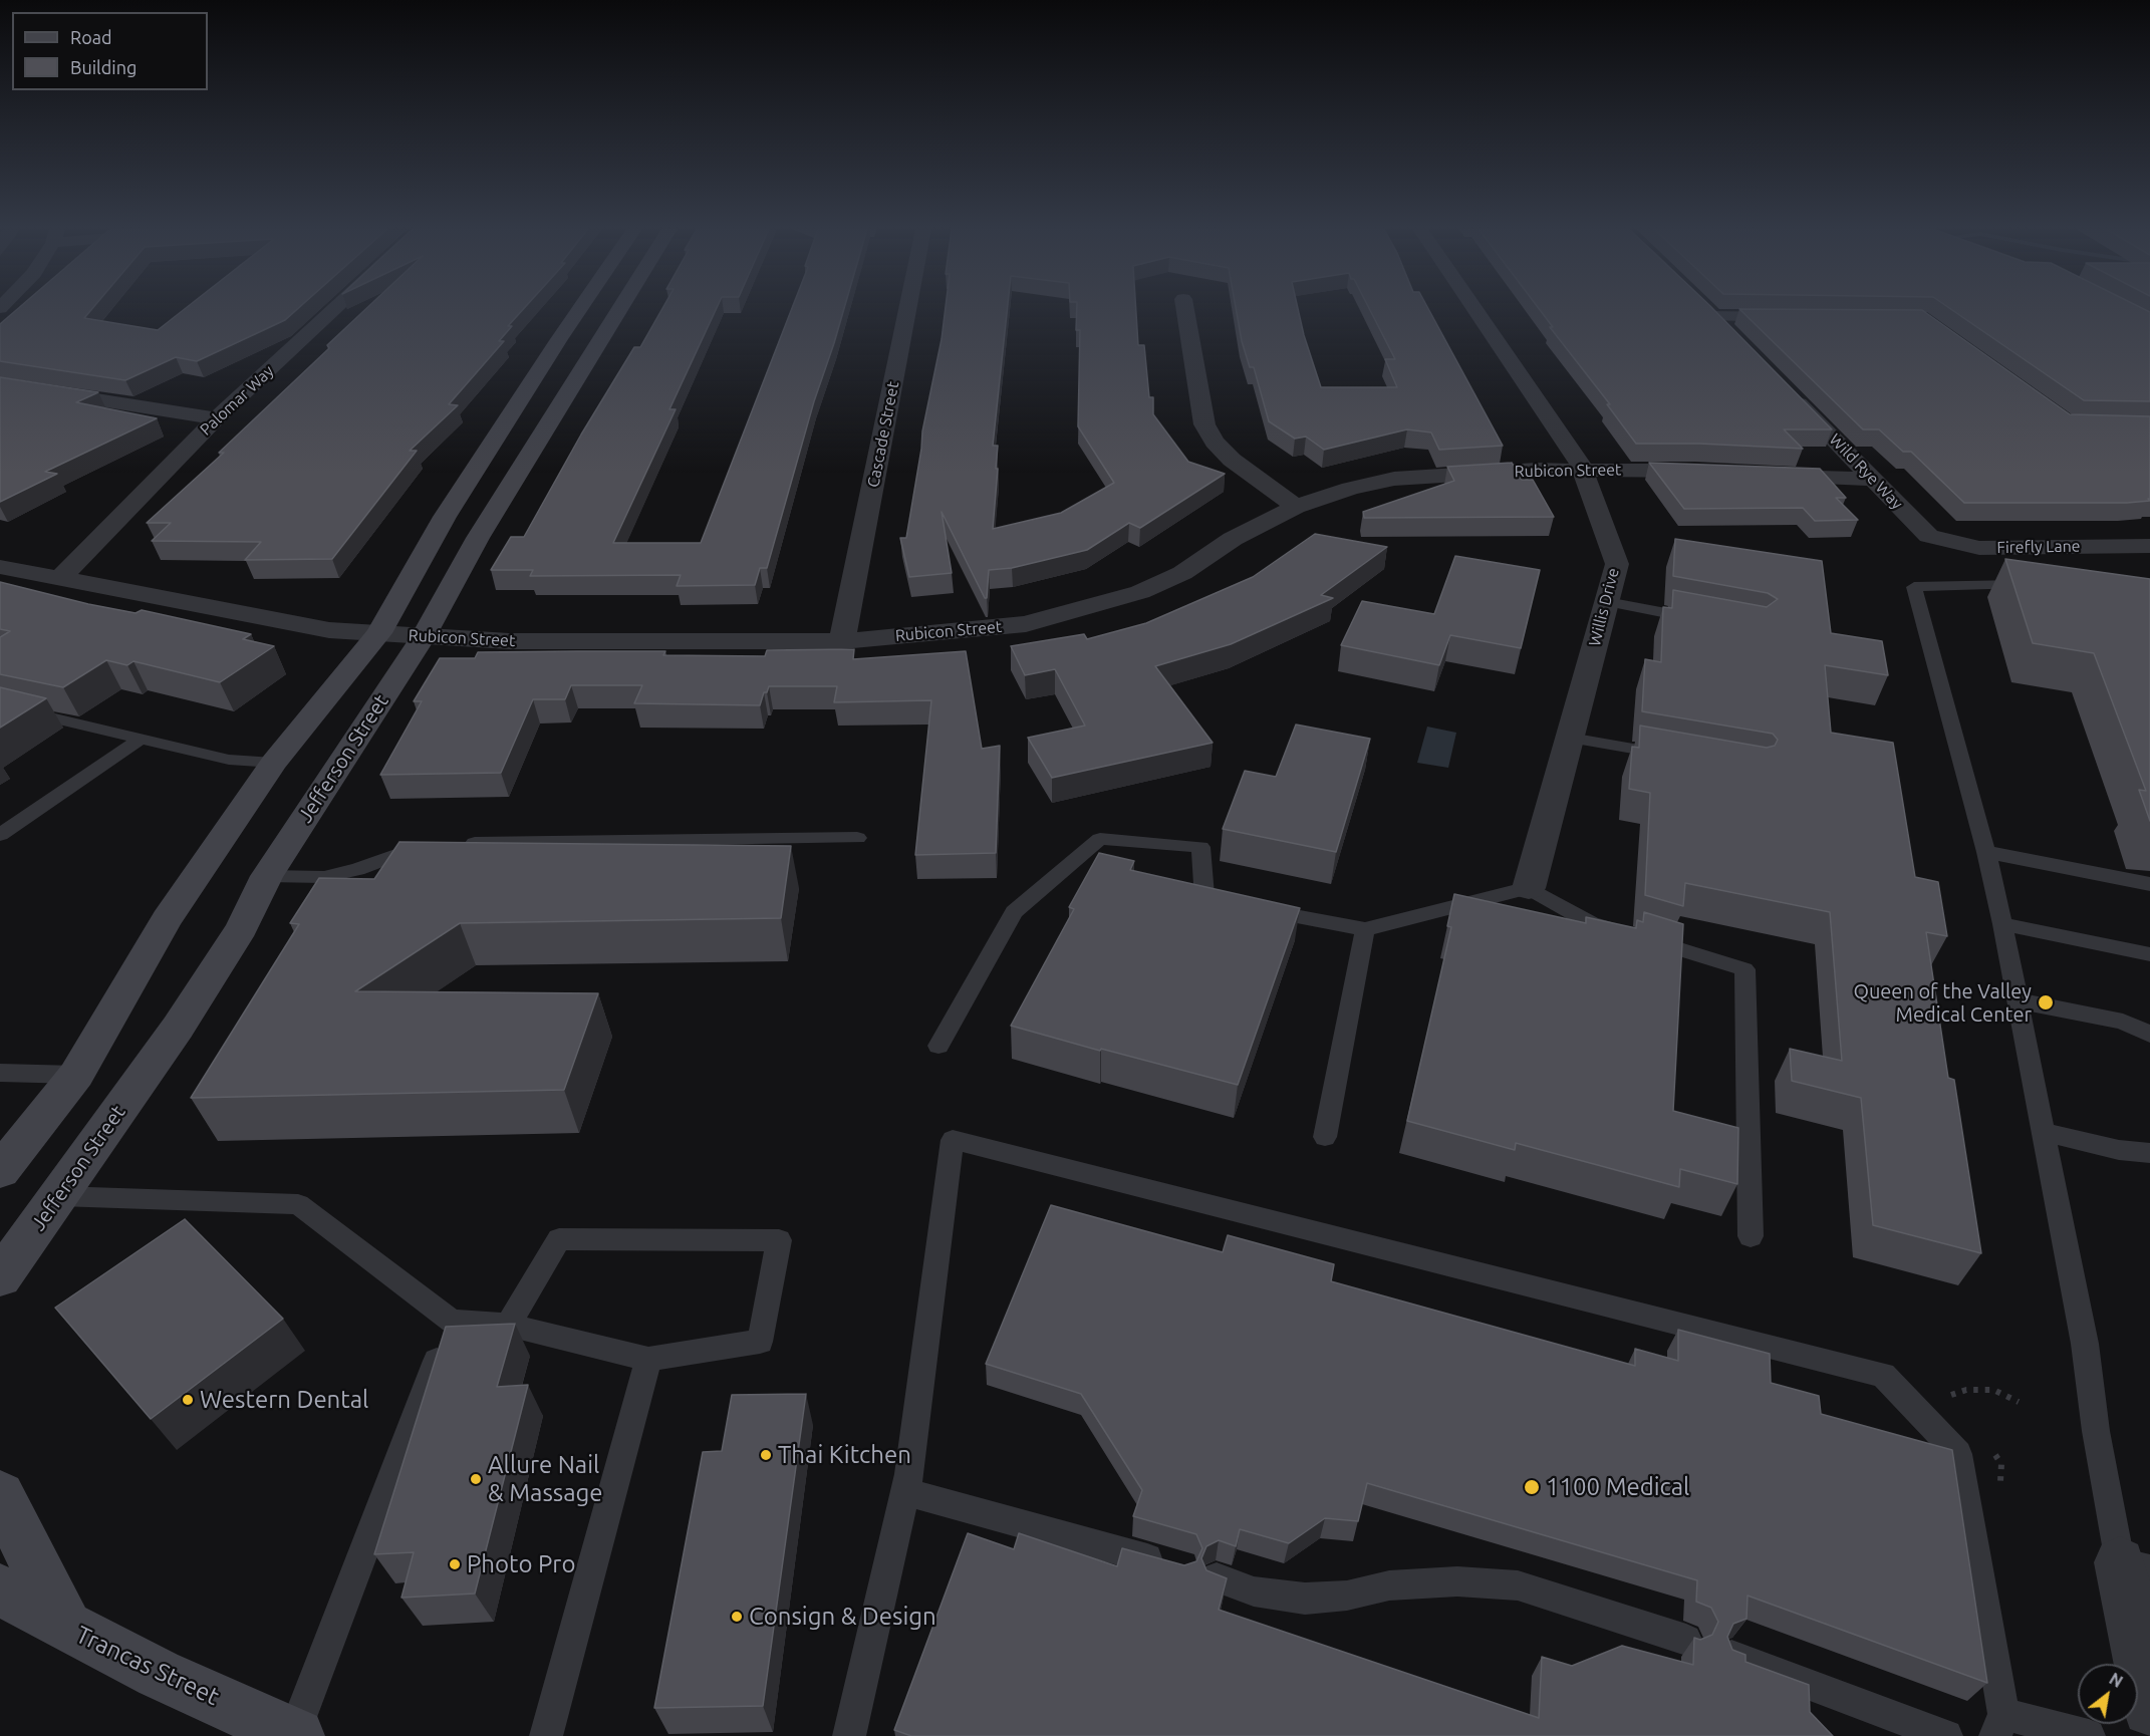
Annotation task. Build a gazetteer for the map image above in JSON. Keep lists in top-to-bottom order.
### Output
{
  "streets": {
    "main road": ["Jefferson Street", "Trancas Street"],
    "street": [
      "Palomar Way",
      "Cascade Street",
      "Rubicon Street",
      "Wild Rye Way",
      "Firefly Lane",
      "Willis Drive"
    ]
  },
  "crossings": [
    ["Palomar Way", "Rubicon Street"],
    ["Cascade Street", "Rubicon Street"],
    ["Rubicon Street", "Willis Drive"],
    ["Rubicon Street", "Jefferson Street"],
    ["Wild Rye Way", "Firefly Lane"]
  ],
  "places": [
    "Queen of the Valley Medical Center",
    "Western Dental",
    "Thai Kitchen",
    "Allure Nail & Massage",
    "1100 Medical",
    "Photo Pro",
    "Consign & Design"
  ],
  "legend": ["Road", "Building"],
  "north": "top right"
}
